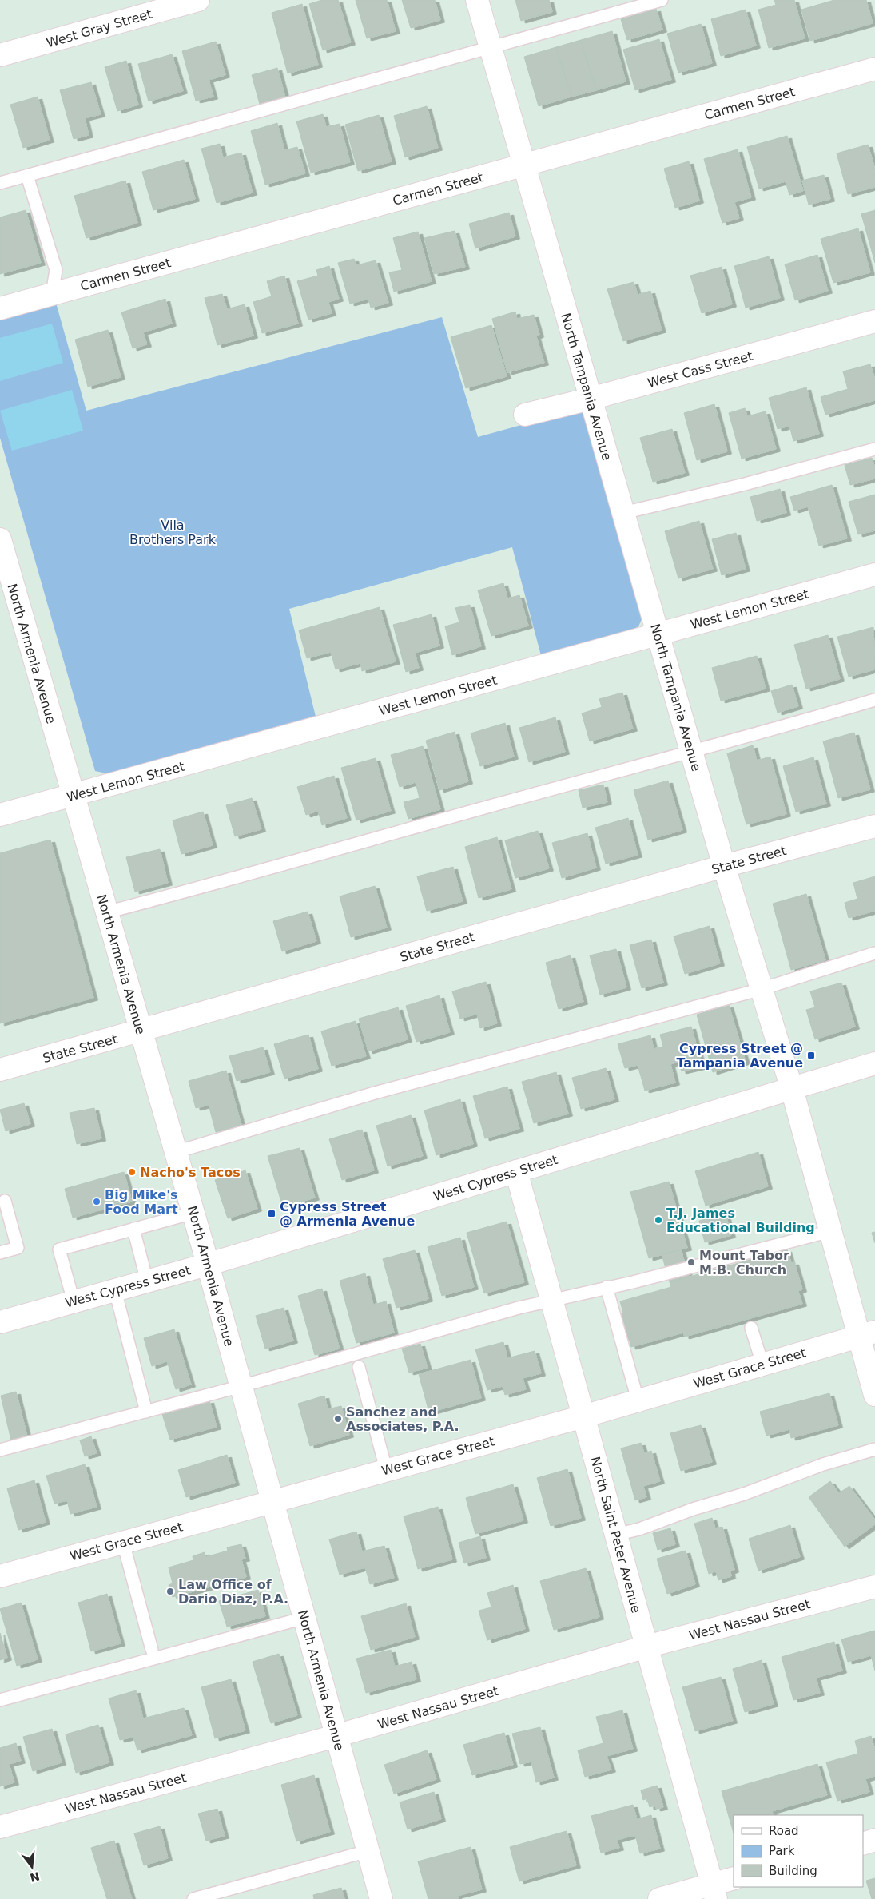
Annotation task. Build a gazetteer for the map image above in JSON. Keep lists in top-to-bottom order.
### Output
{
  "streets": {
    "street": [
      "West Gray Street",
      "Carmen Street",
      "West Cass Street",
      "North Tampania Avenue",
      "West Lemon Street",
      "North Armenia Avenue",
      "State Street",
      "West Cypress Street",
      "West Grace Street",
      "North Saint Peter Avenue",
      "West Nassau Street"
    ]
  },
  "crossings": [
    ["Carmen Street", "North Tampania Avenue"],
    ["West Cass Street", "North Tampania Avenue"],
    ["North Tampania Avenue", "West Lemon Street"],
    ["North Tampania Avenue", "State Street"],
    ["North Tampania Avenue", "West Cypress Street"],
    ["North Tampania Avenue", "West Grace Street"],
    ["West Lemon Street", "North Armenia Avenue"],
    ["North Armenia Avenue", "State Street"],
    ["North Armenia Avenue", "West Cypress Street"],
    ["North Armenia Avenue", "West Grace Street"],
    ["North Armenia Avenue", "West Nassau Street"],
    ["West Cypress Street", "North Saint Peter Avenue"],
    ["West Grace Street", "North Saint Peter Avenue"],
    ["North Saint Peter Avenue", "West Nassau Street"]
  ],
  "parks": ["Vila Brothers Park"],
  "places": {
    "transit": ["Cypress Street @ Tampania Avenue", "Cypress Street @ Armenia Avenue"],
    "other": [
      "Nacho's Tacos",
      "Big Mike's Food Mart",
      "T.J. James Educational Building",
      "Mount Tabor M.B. Church",
      "Sanchez and Associates, P.A.",
      "Law Office of Dario Diaz, P.A."
    ]
  },
  "legend": ["Road", "Park", "Building"],
  "north": "bottom"
}
